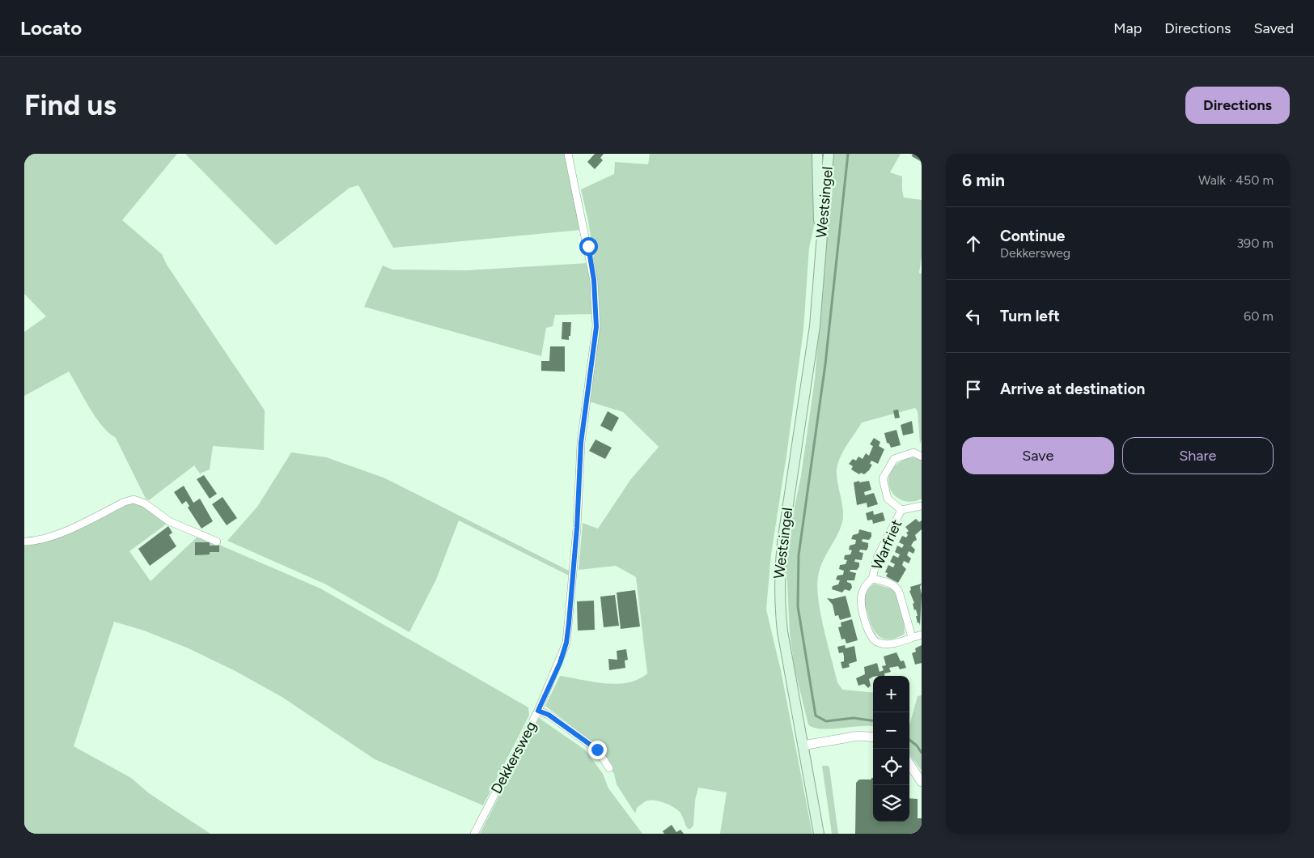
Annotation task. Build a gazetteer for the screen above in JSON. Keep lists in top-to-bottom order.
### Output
{
  "streets": {
    "main road": ["Westsingel"],
    "street": ["Warfriet", "Dekkersweg"]
  },
  "page": {
    "header": "Locato",
    "nav": ["Map", "Directions", "Saved"],
    "buttons": [
      "Directions",
      ["Save", "Share"]
    ],
    "title": "Find us",
    "heading": ["6 min", "Walk · 450 m"],
    "list": [
      ["Continue", "Dekkersweg", "390 m"],
      ["Turn left", "60 m"],
      "Arrive at destination"
    ],
    "map_buttons": ["+", "−"]
  }
}
